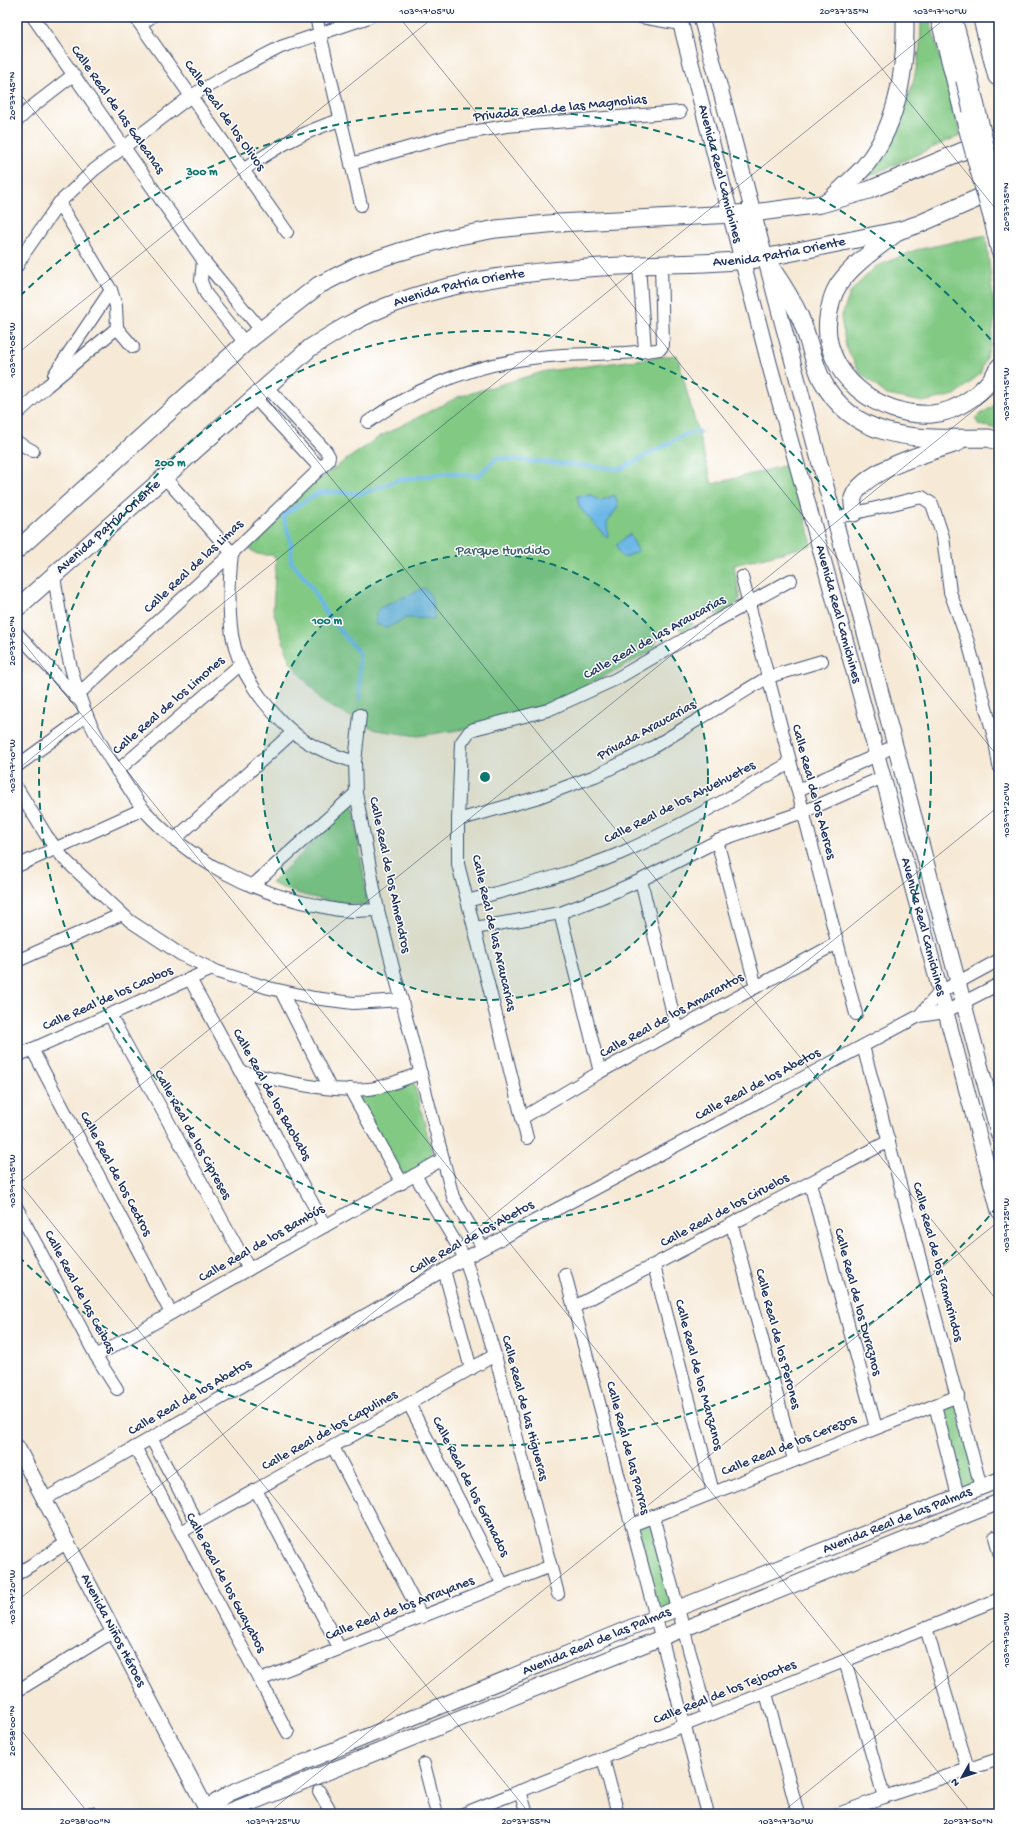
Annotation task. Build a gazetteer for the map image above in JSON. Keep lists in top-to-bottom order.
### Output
{
  "streets": {
    "main road": ["Avenida Patria Oriente"],
    "street": [
      "Privada Real de las Magnolias",
      "Calle Real de las Galeanas",
      "Calle Real de los Olivos",
      "Avenida Real Camichines",
      "Calle Real de las Limas",
      "Calle Real de las Araucarias",
      "Calle Real de los Limones",
      "Privada Araucarias",
      "Calle Real de los Alerces",
      "Calle Real de los Ahuehuetes",
      "Calle Real de los Almendros",
      "Calle Real de los Caobos",
      "Calle Real de los Amarantos",
      "Calle Real de los Abetos",
      "Calle Real de los Baobabs",
      "Calle Real de los Cipreses",
      "Calle Real de los Cedros",
      "Calle Real de los Ciruelos",
      "Calle Real de los Bambús",
      "Calle Real de los Tamarindos",
      "Calle Real de las Ceibas",
      "Calle Real de los Duraznos",
      "Calle Real de los Perones",
      "Calle Real de los Manzanos",
      "Calle Real de las Higueras",
      "Calle Real de los Capulines",
      "Calle Real de los Cerezos",
      "Calle Real de las Parras",
      "Calle Real de los Granados",
      "Avenida Real de las Palmas",
      "Calle Real de los Guayabos",
      "Calle Real de los Arrayanes",
      "Avenida Niños Héroes",
      "Calle Real de los Tejocotes"
    ]
  },
  "crossings": [
    ["Avenida Real Camichines", "Avenida Patria Oriente"],
    ["Avenida Real Camichines", "Calle Real de los Abetos"],
    ["Avenida Patria Oriente", "Calle Real de las Limas"],
    ["Calle Real de las Araucarias", "Privada Araucarias"],
    ["Calle Real de las Araucarias", "Calle Real de los Alerces"],
    ["Calle Real de las Araucarias", "Calle Real de los Ahuehuetes"],
    ["Calle Real de las Araucarias", "Calle Real de los Amarantos"],
    ["Privada Araucarias", "Calle Real de los Alerces"],
    ["Calle Real de los Alerces", "Calle Real de los Ahuehuetes"],
    ["Calle Real de los Alerces", "Calle Real de los Amarantos"],
    ["Calle Real de los Almendros", "Calle Real de los Abetos"],
    ["Calle Real de los Almendros", "Calle Real de los Bambús"],
    ["Calle Real de los Caobos", "Calle Real de los Baobabs"],
    ["Calle Real de los Caobos", "Calle Real de los Cipreses"],
    ["Calle Real de los Caobos", "Calle Real de los Cedros"],
    ["Calle Real de los Abetos", "Calle Real de los Tamarindos"],
    ["Calle Real de los Abetos", "Calle Real de las Higueras"],
    ["Calle Real de los Abetos", "Calle Real de los Guayabos"],
    ["Calle Real de los Abetos", "Avenida Niños Héroes"],
    ["Calle Real de los Baobabs", "Calle Real de los Bambús"],
    ["Calle Real de los Cipreses", "Calle Real de los Bambús"],
    ["Calle Real de los Cedros", "Calle Real de los Bambús"],
    ["Calle Real de los Ciruelos", "Calle Real de los Tamarindos"],
    ["Calle Real de los Ciruelos", "Calle Real de los Duraznos"],
    ["Calle Real de los Ciruelos", "Calle Real de los Perones"],
    ["Calle Real de los Ciruelos", "Calle Real de los Manzanos"],
    ["Calle Real de los Ciruelos", "Calle Real de las Parras"],
    ["Calle Real de los Bambús", "Calle Real de las Ceibas"],
    ["Calle Real de los Bambús", "Calle Real de las Higueras"],
    ["Calle Real de los Tamarindos", "Calle Real de los Cerezos"],
    ["Calle Real de los Tamarindos", "Avenida Real de las Palmas"],
    ["Calle Real de los Duraznos", "Calle Real de los Cerezos"],
    ["Calle Real de los Perones", "Calle Real de los Cerezos"],
    ["Calle Real de los Manzanos", "Calle Real de los Cerezos"],
    ["Calle Real de las Higueras", "Calle Real de los Capulines"],
    ["Calle Real de las Higueras", "Calle Real de los Arrayanes"],
    ["Calle Real de los Capulines", "Calle Real de los Granados"],
    ["Calle Real de los Capulines", "Calle Real de los Guayabos"],
    ["Calle Real de los Cerezos", "Calle Real de las Parras"],
    ["Calle Real de las Parras", "Avenida Real de las Palmas"],
    ["Calle Real de las Parras", "Calle Real de los Tejocotes"],
    ["Calle Real de los Granados", "Calle Real de los Arrayanes"],
    ["Avenida Real de las Palmas", "Avenida Niños Héroes"],
    ["Calle Real de los Guayabos", "Calle Real de los Arrayanes"]
  ],
  "parks": ["Parque Hundido"],
  "north": "bottom left",
  "coordinates": [
    "103°17'05\"W",
    "20°37'35\"N",
    "103°17'10\"W",
    "20°37'45\"N",
    "103°17'15\"W",
    "20°37'50\"N",
    "103°17'20\"W",
    "103°17'25\"W",
    "103°17'30\"W",
    "20°38'00\"N",
    "20°37'55\"N"
  ],
  "rings": ["300 m", "200 m", "100 m"]
}
